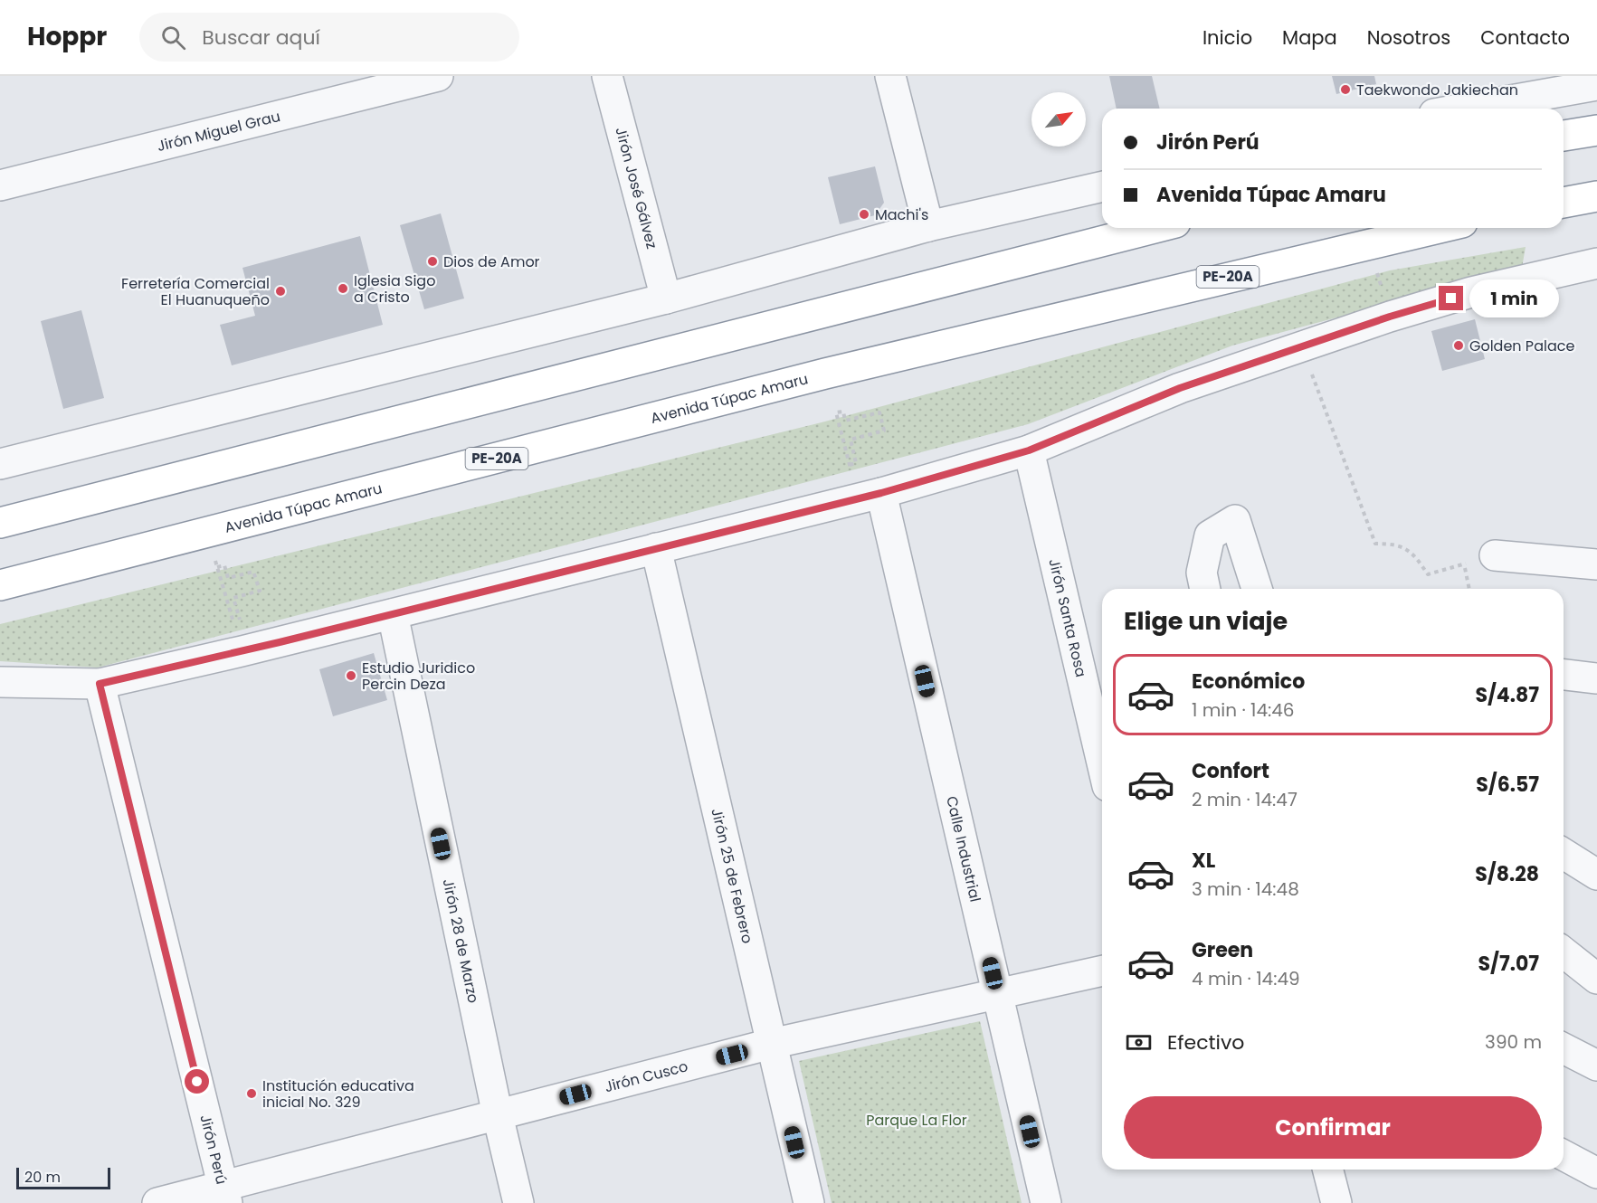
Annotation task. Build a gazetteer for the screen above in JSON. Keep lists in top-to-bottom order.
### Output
{
  "streets": {
    "highway": ["PE-20A", "Avenida Túpac Amaru"],
    "street": [
      "Jirón Miguel Grau",
      "Jirón José Gálvez",
      "Jirón Santa Rosa",
      "Calle Industrial",
      "Jirón 25 de Febrero",
      "Jirón 28 de Marzo",
      "Jirón Cusco",
      "Jirón Perú"
    ]
  },
  "crossings": [
    ["Calle Industrial", "Jirón Cusco"],
    ["Jirón 25 de Febrero", "Jirón Cusco"],
    ["Jirón 28 de Marzo", "Jirón Cusco"],
    ["Jirón Cusco", "Jirón Perú"]
  ],
  "parks": ["Parque La Flor"],
  "places": [
    "Taekwondo Jakiechan",
    "Machi's",
    "Dios de Amor",
    "Iglesia Sigo a Cristo",
    "Ferretería Comercial El Huanuqueño",
    "Golden Palace",
    "Estudio Juridico Percin Deza",
    "Institución educativa inicial No. 329"
  ],
  "scale_bar": "20 m",
  "north": "top right",
  "page": {
    "header": "Hoppr",
    "search": "Buscar aquí",
    "nav": [
      "Inicio",
      "Mapa",
      "Nosotros",
      "Contacto"
    ],
    "banner": ["Jirón Perú", "Avenida Túpac Amaru"],
    "bubble": "1 min",
    "heading": "Elige un viaje",
    "list": [
      {
        "name": "Económico",
        "note": "1 min · 14:46",
        "value": "S/4.87"
      },
      {
        "name": "Confort",
        "note": "2 min · 14:47",
        "value": "S/6.57"
      },
      {
        "name": "XL",
        "note": "3 min · 14:48",
        "value": "S/8.28"
      },
      {
        "name": "Green",
        "note": "4 min · 14:49",
        "value": "S/7.07"
      }
    ],
    "pay": ["Efectivo", "390 m"],
    "buttons": "Confirmar",
    "scale": "20 m"
  }
}
